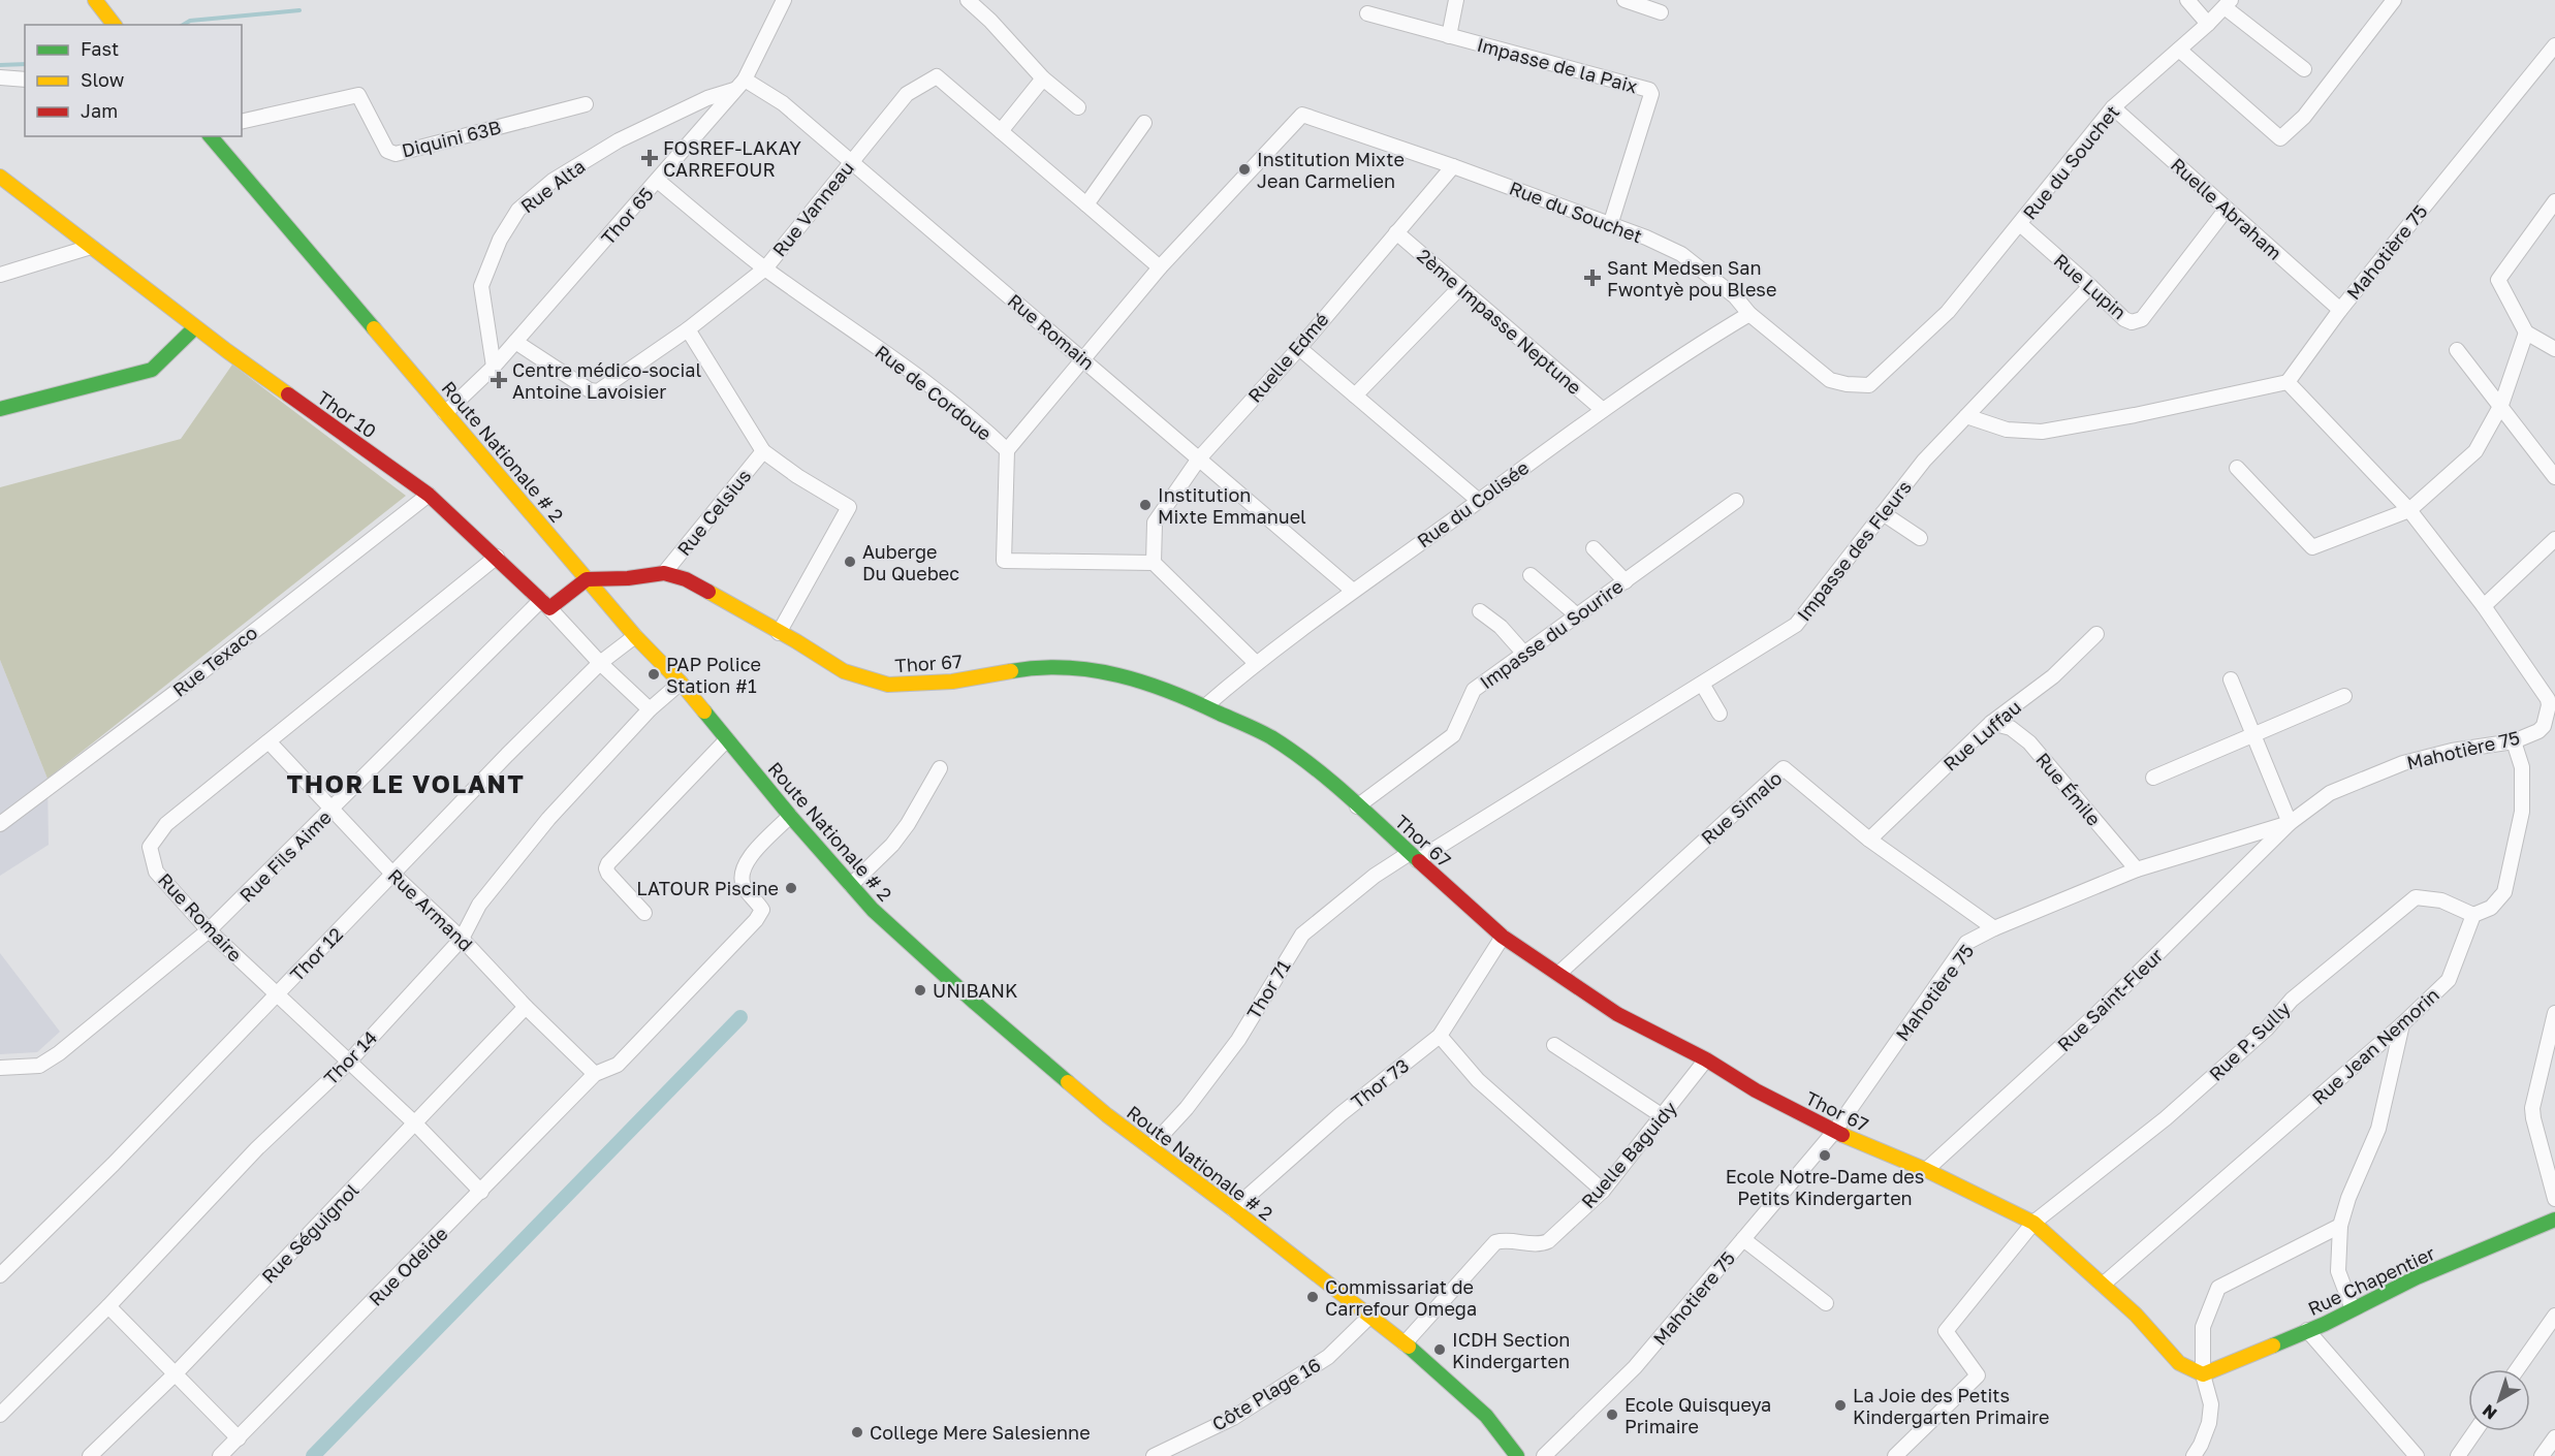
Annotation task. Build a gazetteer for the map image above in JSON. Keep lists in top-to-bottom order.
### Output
{
  "streets": {
    "street": [
      "Impasse de la Paix",
      "Diquini 63B",
      "Rue du Souchet",
      "Rue Alta",
      "Rue Vanneau",
      "Ruelle Abraham",
      "Thor 65",
      "Mahotière 75",
      "Rue Lupin",
      "2ème Impasse Neptune",
      "Rue Romain",
      "Ruelle Edmé",
      "Rue de Cordoue",
      "Thor 10",
      "Route Nationale # 2",
      "Rue du Colisée",
      "Rue Celsius",
      "Impasse des Fleurs",
      "Impasse du Sourire",
      "Rue Texaco",
      "Thor 67",
      "Rue Luffau",
      "Rue Émile",
      "Rue Simalo",
      "Rue Fils Aime",
      "Rue Armand",
      "Rue Romaire",
      "Thor 12",
      "Thor 71",
      "Rue Saint-Fleur",
      "Rue P. Sully",
      "Rue Jean Nemorin",
      "Thor 14",
      "Thor 73",
      "Ruelle Baguidy",
      "Rue Séguignol",
      "Rue Odeide",
      "Rue Chapentier",
      "Mahotiere 75",
      "Côte Plage 16"
    ]
  },
  "crossings": [
    ["Impasse de la Paix", "Rue du Souchet"],
    ["Rue du Souchet", "Rue Vanneau"],
    ["Rue du Souchet", "Ruelle Abraham"],
    ["Rue du Souchet", "Rue Lupin"],
    ["Rue du Souchet", "Rue Romain"],
    ["Rue du Souchet", "Ruelle Edmé"],
    ["Rue du Souchet", "Rue de Cordoue"],
    ["Rue du Souchet", "Rue du Colisée"],
    ["Rue Alta", "Thor 65"],
    ["Rue Alta", "Rue Romain"],
    ["Rue Vanneau", "Thor 65"],
    ["Rue Vanneau", "Rue Romain"],
    ["Rue Vanneau", "Rue de Cordoue"],
    ["Ruelle Abraham", "Mahotière 75"],
    ["Ruelle Abraham", "Rue Lupin"],
    ["Thor 65", "Rue Romain"],
    ["Thor 65", "Rue de Cordoue"],
    ["Thor 65", "Route Nationale # 2"],
    ["Mahotière 75", "Thor 67"],
    ["Mahotière 75", "Rue Émile"],
    ["Mahotière 75", "Rue Simalo"],
    ["Mahotière 75", "Rue Saint-Fleur"],
    ["Mahotière 75", "Mahotiere 75"],
    ["Rue Lupin", "Impasse des Fleurs"],
    ["2ème Impasse Neptune", "Ruelle Edmé"],
    ["2ème Impasse Neptune", "Rue du Colisée"],
    ["Rue Romain", "Ruelle Edmé"],
    ["Rue Romain", "Rue du Colisée"],
    ["Ruelle Edmé", "Rue de Cordoue"],
    ["Thor 10", "Rue Texaco"],
    ["Thor 10", "Rue Fils Aime"],
    ["Thor 10", "Rue Romaire"],
    ["Thor 10", "Thor 12"],
    ["Thor 10", "Thor 14"],
    ["Route Nationale # 2", "Thor 67"],
    ["Route Nationale # 2", "Thor 12"],
    ["Route Nationale # 2", "Thor 71"],
    ["Route Nationale # 2", "Thor 14"],
    ["Route Nationale # 2", "Thor 73"],
    ["Route Nationale # 2", "Ruelle Baguidy"],
    ["Route Nationale # 2", "Rue Odeide"],
    ["Route Nationale # 2", "Côte Plage 16"],
    ["Rue du Colisée", "Thor 67"],
    ["Rue Celsius", "Thor 67"],
    ["Impasse des Fleurs", "Thor 67"],
    ["Impasse des Fleurs", "Thor 71"],
    ["Impasse du Sourire", "Thor 67"],
    ["Thor 67", "Rue Simalo"],
    ["Thor 67", "Thor 71"],
    ["Thor 67", "Rue Saint-Fleur"],
    ["Thor 67", "Rue P. Sully"],
    ["Thor 67", "Rue Jean Nemorin"],
    ["Thor 67", "Thor 73"],
    ["Thor 67", "Ruelle Baguidy"],
    ["Thor 67", "Rue Chapentier"],
    ["Thor 67", "Mahotiere 75"],
    ["Rue Luffau", "Rue Émile"],
    ["Rue Luffau", "Rue Simalo"],
    ["Rue Fils Aime", "Rue Armand"],
    ["Rue Fils Aime", "Rue Romaire"],
    ["Rue Armand", "Rue Romaire"],
    ["Rue Armand", "Thor 12"],
    ["Rue Armand", "Thor 14"],
    ["Rue Armand", "Rue Séguignol"],
    ["Rue Armand", "Rue Odeide"],
    ["Rue Romaire", "Thor 12"],
    ["Rue Romaire", "Thor 14"],
    ["Rue Romaire", "Rue Séguignol"],
    ["Rue Romaire", "Rue Odeide"],
    ["Rue P. Sully", "Rue Jean Nemorin"]
  ],
  "districts": ["THOR LE VOLANT"],
  "places": {
    "health": ["FOSREF-LAKAY CARREFOUR", "Sant Medsen San Fwontyè pou Blese", "Centre médico-social Antoine Lavoisier"],
    "other": [
      "Institution Mixte Jean Carmelien",
      "Institution Mixte Emmanuel",
      "Auberge Du Quebec",
      "PAP Police Station #1",
      "LATOUR Piscine",
      "UNIBANK",
      "Ecole Notre-Dame des Petits Kindergarten",
      "Commissariat de Carrefour Omega",
      "ICDH Section Kindergarten",
      "La Joie des Petits Kindergarten Primaire",
      "Ecole Quisqueya Primaire",
      "College Mere Salesienne"
    ]
  },
  "legend": ["Fast", "Slow", "Jam"],
  "north": "bottom left"
}
